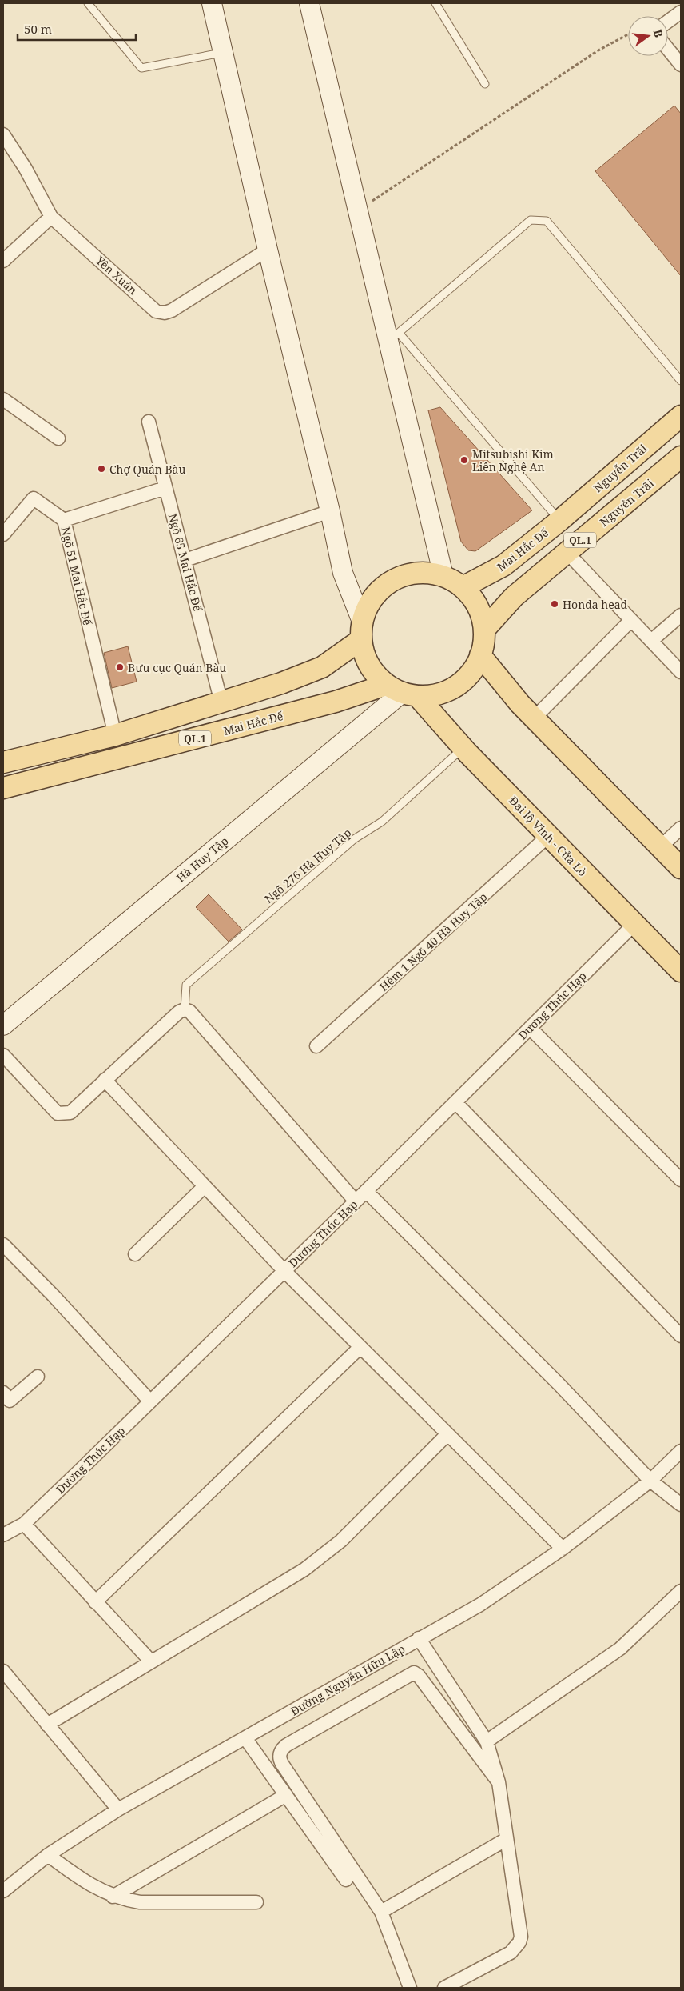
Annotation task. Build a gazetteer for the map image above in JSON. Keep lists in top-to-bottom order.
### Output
{
  "streets": {
    "main road": [
      "Nguyễn Trãi",
      "Nguyên Trãi",
      "QL.1",
      "Mai Hắc Đế",
      "Đại lộ Vinh - Cửa Lò"
    ],
    "street": [
      "Yên Xuân",
      "Ngõ 65 Mai Hắc Đế",
      "Ngõ 51 Mai Hắc Đế",
      "Hà Huy Tập",
      "Hẻm 1 Ngõ 40 Hà Huy Tập",
      "Dương Thúc Hạp",
      "Đường Nguyễn Hữu Lập"
    ],
    "lane": ["Ngõ 276 Hà Huy Tập"]
  },
  "crossings": [
    ["Nguyễn Trãi", "Mai Hắc Đế"],
    ["Nguyên Trãi", "QL.1"],
    ["Nguyên Trãi", "Mai Hắc Đế"],
    ["Nguyên Trãi", "Đại lộ Vinh - Cửa Lò"],
    ["Nguyên Trãi", "Hà Huy Tập"],
    ["QL.1", "Mai Hắc Đế"],
    ["QL.1", "Ngõ 65 Mai Hắc Đế"],
    ["QL.1", "Ngõ 51 Mai Hắc Đế"],
    ["QL.1", "Đại lộ Vinh - Cửa Lò"],
    ["QL.1", "Hà Huy Tập"],
    ["Mai Hắc Đế", "Đại lộ Vinh - Cửa Lò"],
    ["Mai Hắc Đế", "Hà Huy Tập"],
    ["Ngõ 65 Mai Hắc Đế", "Ngõ 51 Mai Hắc Đế"],
    ["Đại lộ Vinh - Cửa Lò", "Hà Huy Tập"],
    ["Đại lộ Vinh - Cửa Lò", "Ngõ 276 Hà Huy Tập"],
    ["Đại lộ Vinh - Cửa Lò", "Hẻm 1 Ngõ 40 Hà Huy Tập"],
    ["Đại lộ Vinh - Cửa Lò", "Dương Thúc Hạp"]
  ],
  "places": [
    "Mitsubishi Kim Liên Nghệ An",
    "Chợ Quán Bàu",
    "Honda head",
    "Bưu cục Quán Bàu"
  ],
  "scale_bar": "50 m",
  "north": "right"
}
